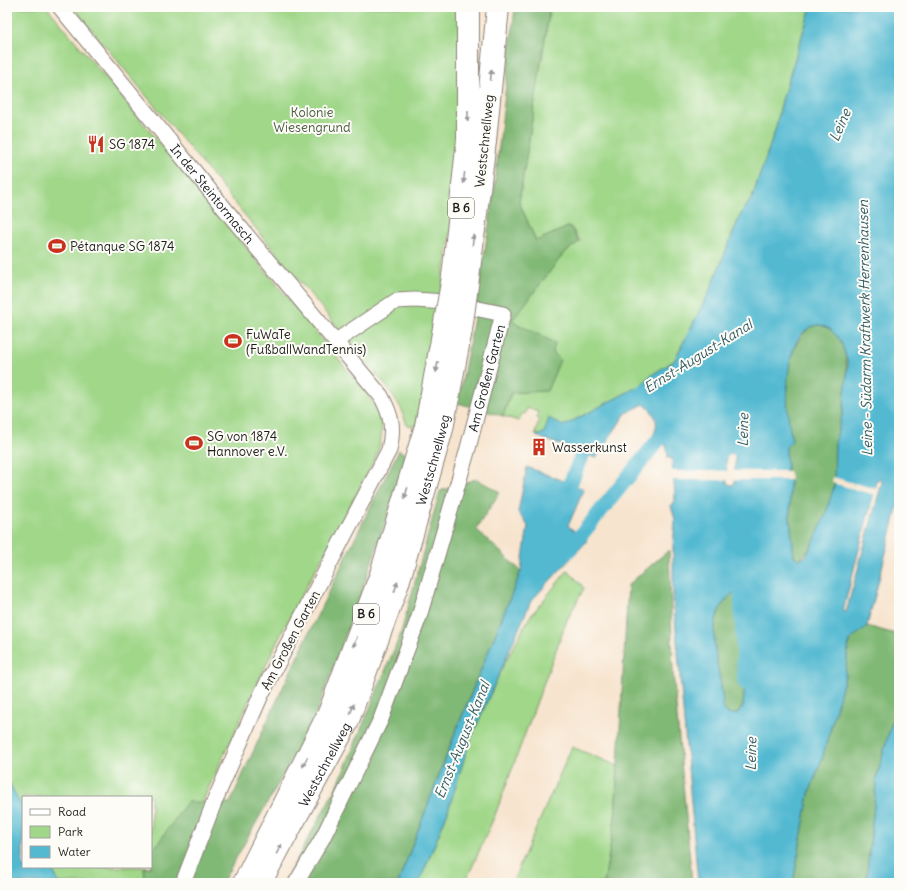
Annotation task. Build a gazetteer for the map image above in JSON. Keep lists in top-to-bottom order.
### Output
{
  "streets": {
    "main road": ["Westschnellweg", "B 6"],
    "street": ["In der Steintormasch", "Am Großen Garten"]
  },
  "crossings": [
    ["In der Steintormasch", "Am Großen Garten"]
  ],
  "water": ["Leine", "Leine - Südarm Kraftwerk Herrenhausen", "Ernst-August-Kanal"],
  "parks": ["Kolonie Wiesengrund"],
  "places": {
    "restaurant": ["SG 1874"],
    "sports": ["Pétanque SG 1874", "FuWaTe (FußballWandTennis)", "SG von 1874 Hannover e.V."],
    "building": ["Wasserkunst"]
  },
  "legend": ["Road", "Park", "Water"]
}
